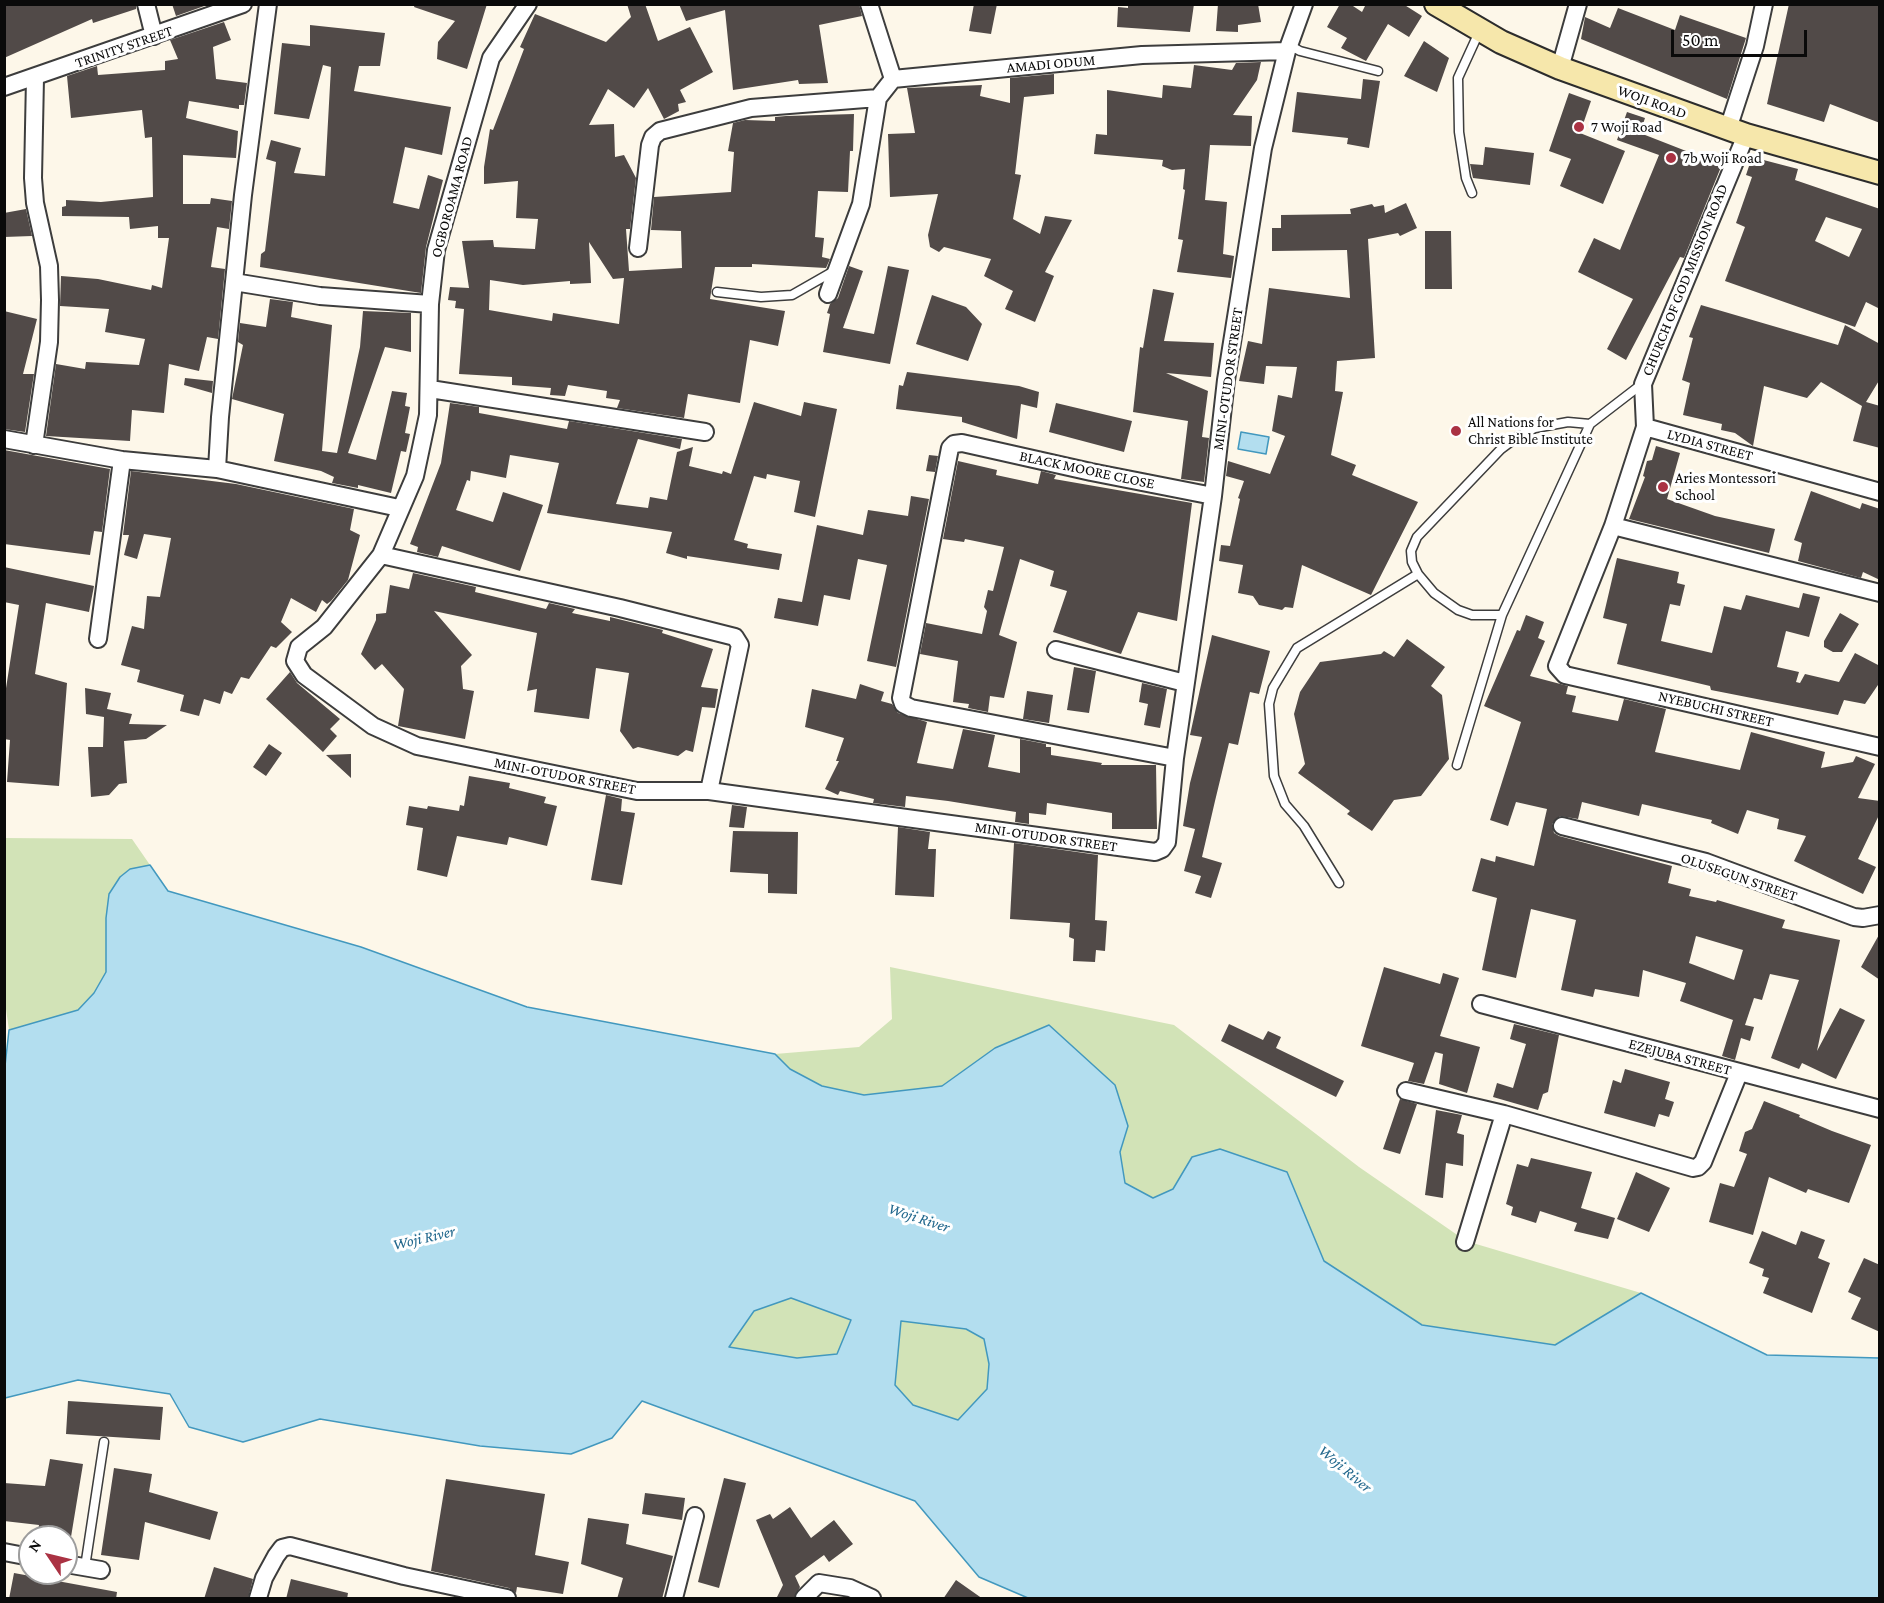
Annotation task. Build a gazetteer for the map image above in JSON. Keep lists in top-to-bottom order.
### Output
{
  "streets": {
    "main road": ["WOJI ROAD"],
    "street": [
      "TRINITY STREET",
      "AMADI ODUM",
      "OGBOROAMA ROAD",
      "CHURCH OF GOD MISSION ROAD",
      "MINI-OTUDOR STREET",
      "LYDIA STREET",
      "BLACK MOORE CLOSE",
      "NYEBUCHI STREET",
      "OLUSEGUN STREET",
      "EZEJUBA STREET"
    ]
  },
  "crossings": [
    ["AMADI ODUM", "MINI-OTUDOR STREET"],
    ["WOJI ROAD", "CHURCH OF GOD MISSION ROAD"],
    ["OGBOROAMA ROAD", "MINI-OTUDOR STREET"],
    ["CHURCH OF GOD MISSION ROAD", "LYDIA STREET"],
    ["CHURCH OF GOD MISSION ROAD", "NYEBUCHI STREET"],
    ["MINI-OTUDOR STREET", "BLACK MOORE CLOSE"]
  ],
  "water": ["Woji River"],
  "places": [
    "7 Woji Road",
    "7b Woji Road",
    "All Nations for Christ Bible Institute",
    "Aries Montessori School"
  ],
  "scale_bar": "50 m",
  "north": "top left"
}
